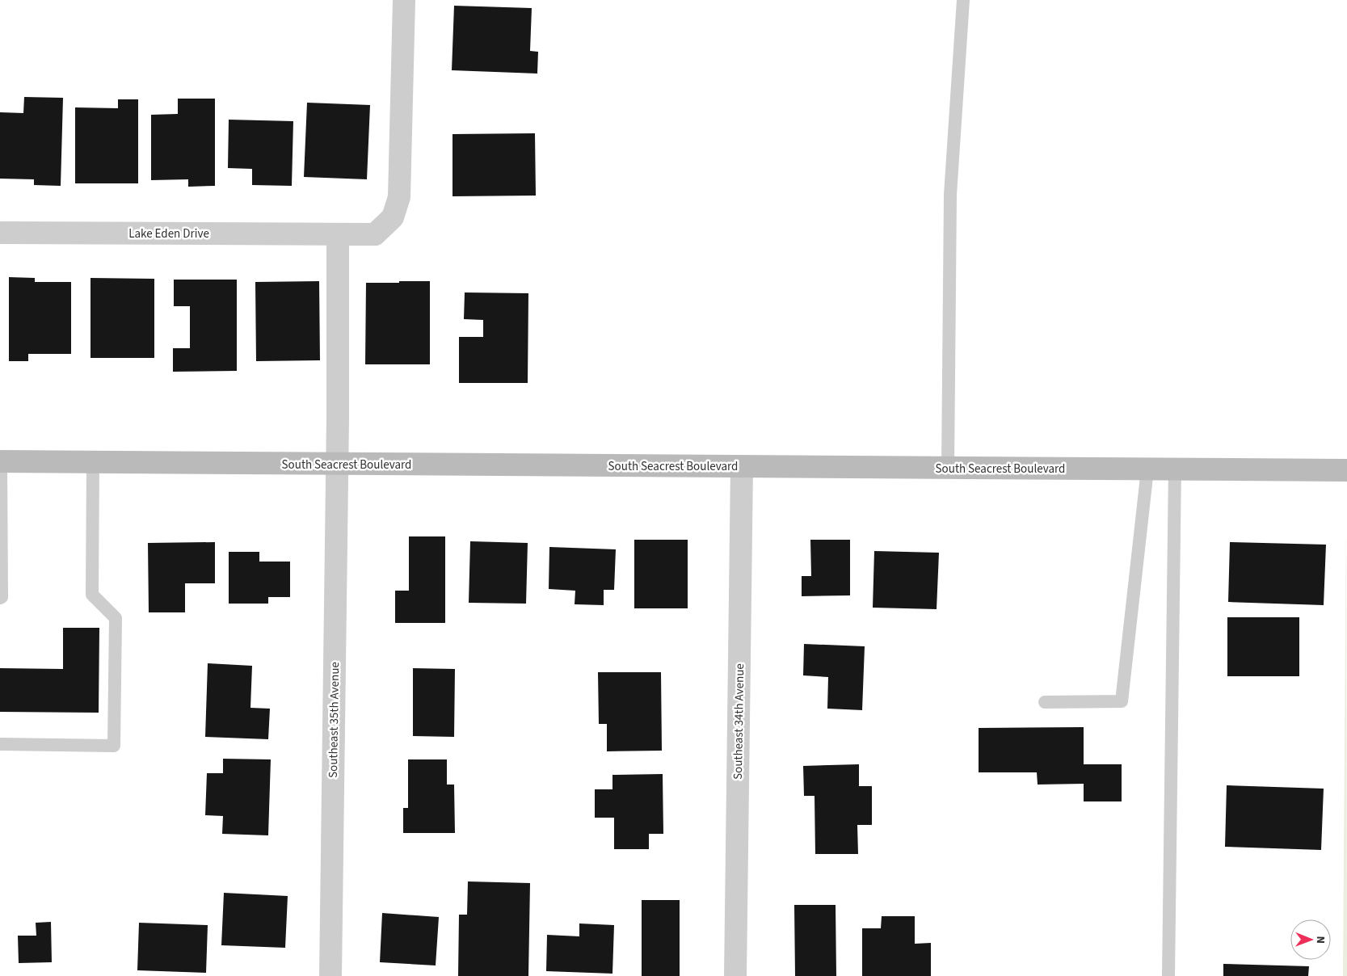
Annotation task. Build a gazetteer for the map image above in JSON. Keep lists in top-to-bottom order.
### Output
{
  "streets": {
    "street": [
      "Lake Eden Drive",
      "South Seacrest Boulevard",
      "Southeast 35th Avenue",
      "Southeast 34th Avenue"
    ]
  },
  "crossings": [
    ["South Seacrest Boulevard", "Southeast 35th Avenue"],
    ["South Seacrest Boulevard", "Southeast 34th Avenue"]
  ],
  "north": "right"
}
